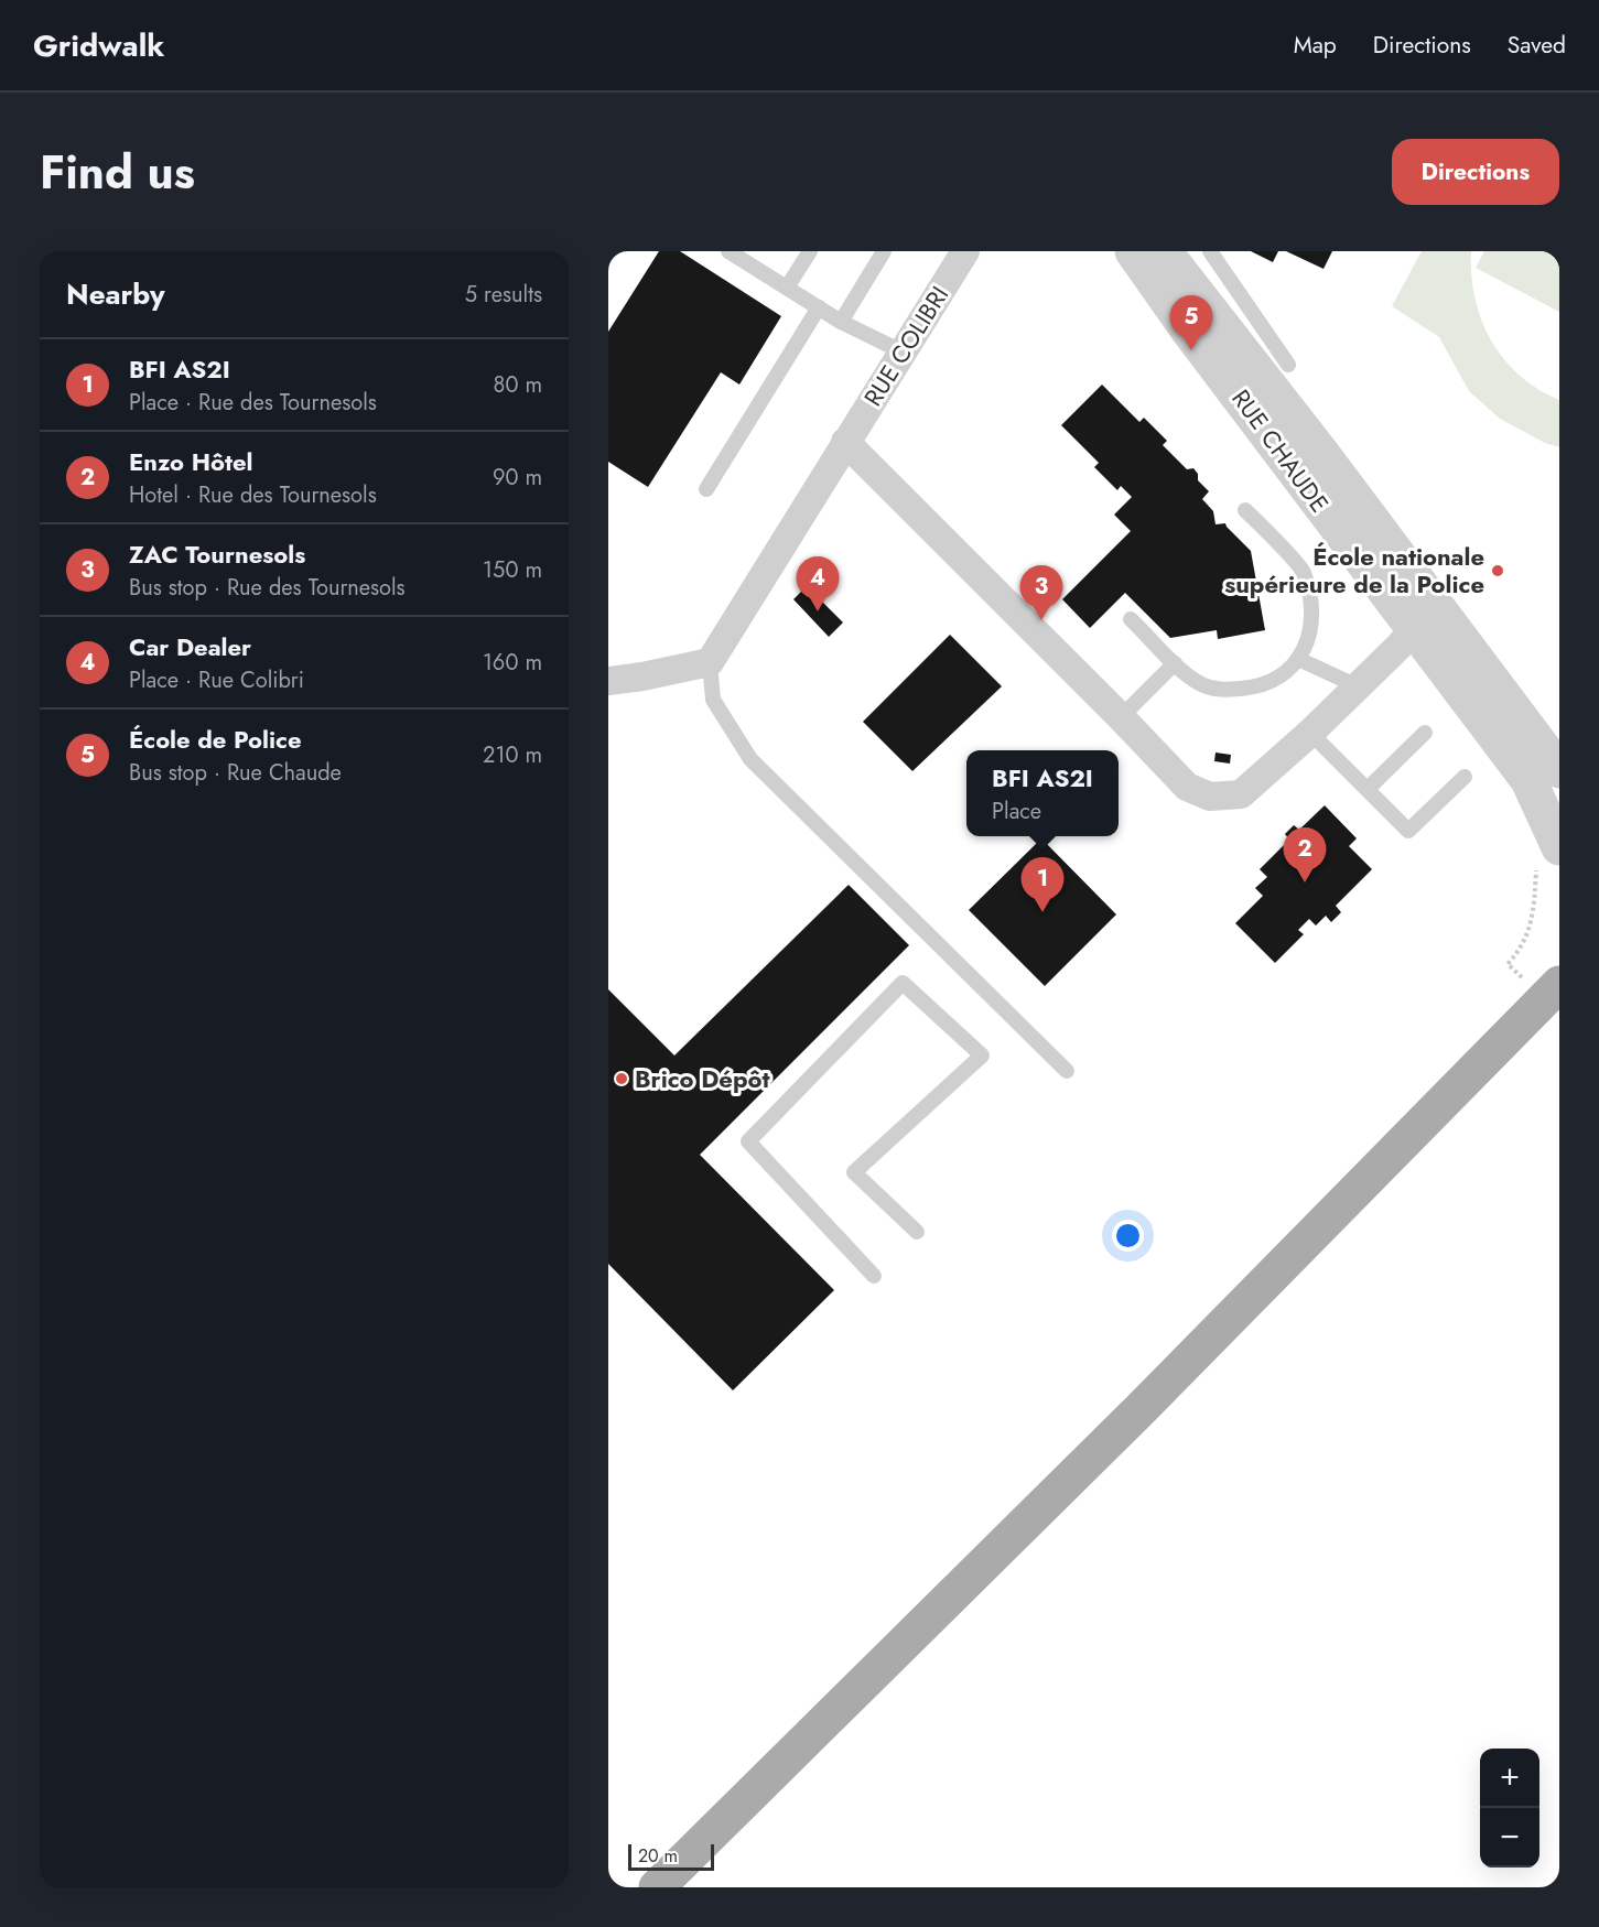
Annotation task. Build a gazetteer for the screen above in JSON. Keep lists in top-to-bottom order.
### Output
{
  "streets": {
    "street": ["RUE COLIBRI", "RUE CHAUDE"]
  },
  "places": ["École nationale supérieure de la Police", "Brico Dépôt"],
  "scale_bar": "20 m",
  "page": {
    "header": "Gridwalk",
    "nav": ["Map", "Directions", "Saved"],
    "title": "Find us",
    "buttons": "Directions",
    "heading": ["Nearby", "5 results"],
    "pins": [
      "5",
      "4",
      "3",
      "2",
      "1"
    ],
    "list": [
      {
        "mark": "1",
        "name": "BFI AS2I",
        "note": "Place · Rue des Tournesols",
        "value": "80 m"
      },
      {
        "mark": "2",
        "name": "Enzo Hôtel",
        "note": "Hotel · Rue des Tournesols",
        "value": "90 m"
      },
      {
        "mark": "3",
        "name": "ZAC Tournesols",
        "note": "Bus stop · Rue des Tournesols",
        "value": "150 m"
      },
      {
        "mark": "4",
        "name": "Car Dealer",
        "note": "Place · Rue Colibri",
        "value": "160 m"
      },
      {
        "mark": "5",
        "name": "École de Police",
        "note": "Bus stop · Rue Chaude",
        "value": "210 m"
      }
    ],
    "popup": ["BFI AS2I", "Place"],
    "map_buttons": ["+", "−"],
    "scale": "20 m"
  }
}
